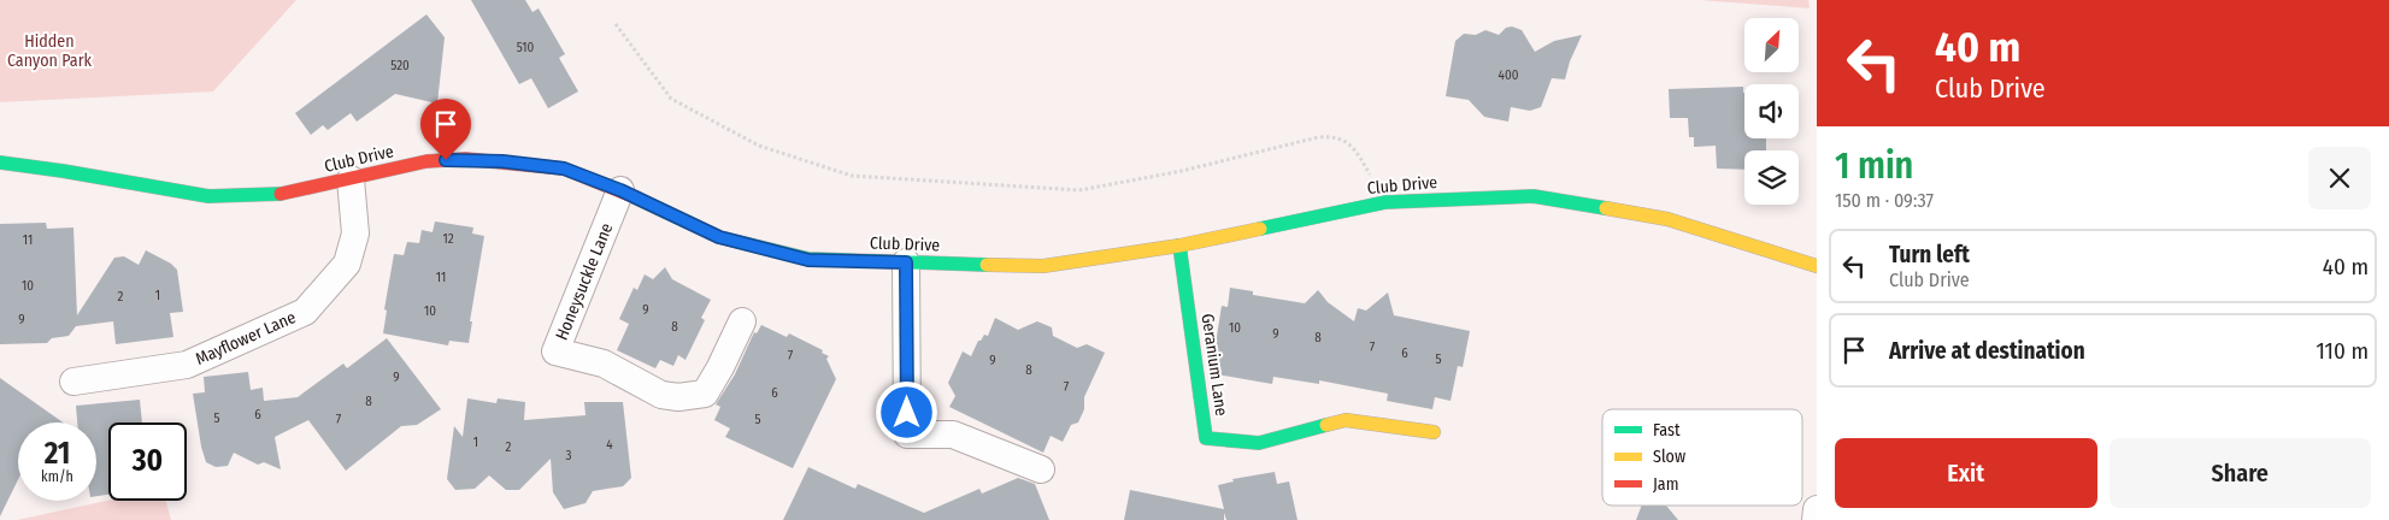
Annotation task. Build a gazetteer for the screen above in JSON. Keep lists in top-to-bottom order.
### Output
{
  "streets": {
    "street": [
      "Club Drive",
      "Honeysuckle Lane",
      "Mayflower Lane",
      "Geranium Lane"
    ]
  },
  "crossings": [
    ["Club Drive", "Honeysuckle Lane"],
    ["Club Drive", "Mayflower Lane"],
    ["Club Drive", "Geranium Lane"]
  ],
  "parks": ["Hidden Canyon Park"],
  "house_numbers": [
    "510",
    "520",
    "400",
    "12",
    "11",
    "11",
    "10",
    "1",
    "2",
    "9",
    "10",
    "9",
    "8",
    "10",
    "9",
    "8",
    "7",
    "6",
    "7",
    "5",
    "9",
    "8",
    "9",
    "7",
    "6",
    "8",
    "6",
    "5",
    "7",
    "5",
    "1",
    "4",
    "2",
    "3"
  ],
  "legend": ["Fast", "Slow", "Jam"],
  "north": "top right",
  "page": {
    "turn": ["40 m", "Club Drive"],
    "heading": ["1 min", "150 m · 09:37"],
    "list": [
      {
        "name": "Turn left",
        "note": "Club Drive",
        "value": "40 m"
      },
      {
        "name": "Arrive at destination",
        "value": "110 m"
      }
    ],
    "speed": "21 km/h",
    "limit": "30",
    "buttons": ["Exit", "Share"]
  }
}
